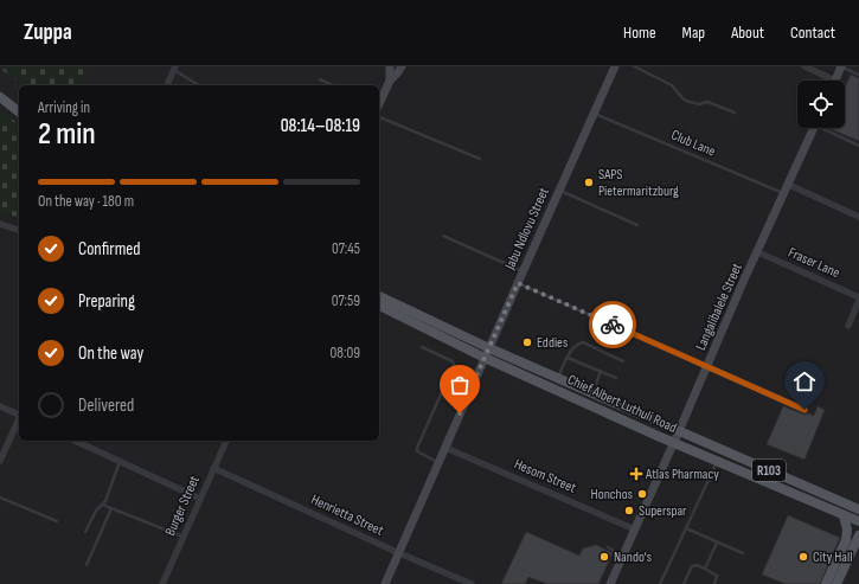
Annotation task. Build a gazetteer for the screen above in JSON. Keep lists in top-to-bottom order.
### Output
{
  "streets": {
    "main road": ["Chief Albert Luthuli Road", "R103"],
    "street": [
      "Jabu Ndlovu Street",
      "Fraser Lane",
      "Langalibalele Street",
      "Hesom Street",
      "Burger Street",
      "Henrietta Street"
    ],
    "lane": ["Club Lane"]
  },
  "crossings": [
    ["Club Lane", "Jabu Ndlovu Street"],
    ["Club Lane", "Langalibalele Street"],
    ["Jabu Ndlovu Street", "Chief Albert Luthuli Road"],
    ["Jabu Ndlovu Street", "Hesom Street"],
    ["Jabu Ndlovu Street", "Henrietta Street"],
    ["Fraser Lane", "Langalibalele Street"],
    ["Langalibalele Street", "Chief Albert Luthuli Road"],
    ["Langalibalele Street", "Hesom Street"],
    ["Burger Street", "Henrietta Street"]
  ],
  "places": {
    "other": [
      "SAPS Pietermaritzburg",
      "Eddies",
      "Honchos",
      "Superspar",
      "Nando's",
      "City Hall"
    ],
    "health": ["Atlas Pharmacy"]
  },
  "page": {
    "header": "Zuppa",
    "nav": [
      "Home",
      "Map",
      "About",
      "Contact"
    ],
    "heading": ["2 min", "Arriving in", "08:14–08:19"],
    "bar": "On the way · 180 m",
    "list": [
      ["Confirmed", "07:45"],
      ["Preparing", "07:59"],
      ["On the way", "08:09"],
      "Delivered"
    ]
  }
}
